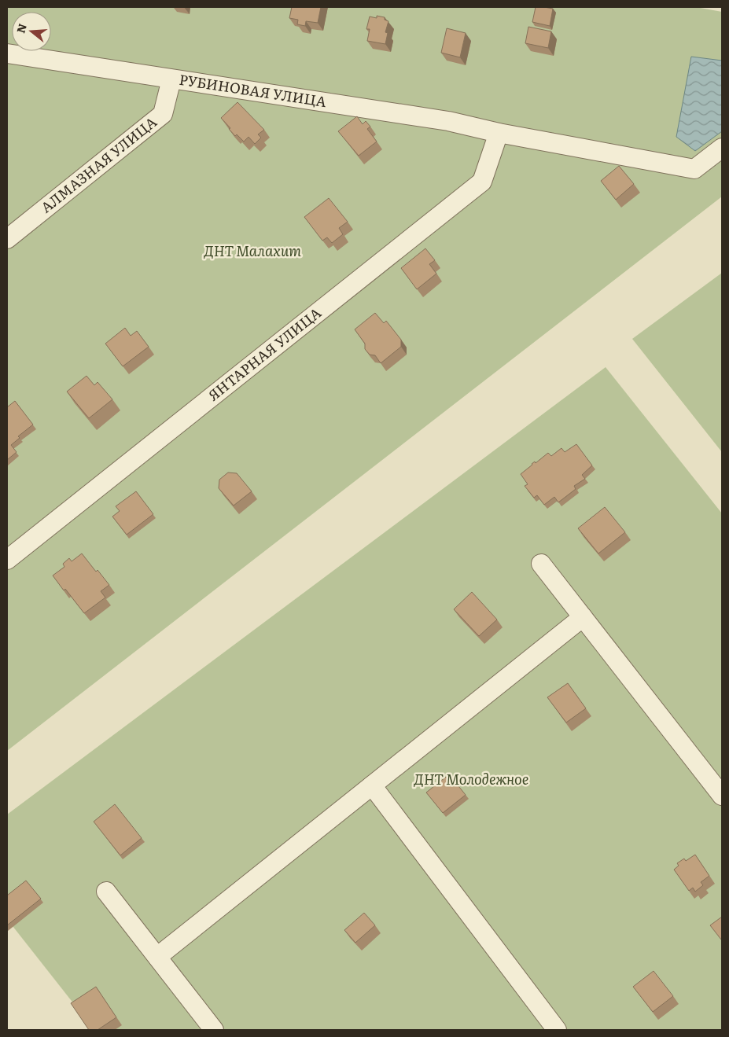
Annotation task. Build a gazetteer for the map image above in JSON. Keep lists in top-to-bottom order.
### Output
{
  "streets": {
    "street": ["РУБИНОВАЯ УЛИЦА", "АЛМАЗНАЯ УЛИЦА", "ЯНТАРНАЯ УЛИЦА"]
  },
  "crossings": [
    ["РУБИНОВАЯ УЛИЦА", "АЛМАЗНАЯ УЛИЦА"],
    ["РУБИНОВАЯ УЛИЦА", "ЯНТАРНАЯ УЛИЦА"]
  ],
  "parks": ["ДНТ Малахит", "ДНТ Молодежное"],
  "north": "left"
}
